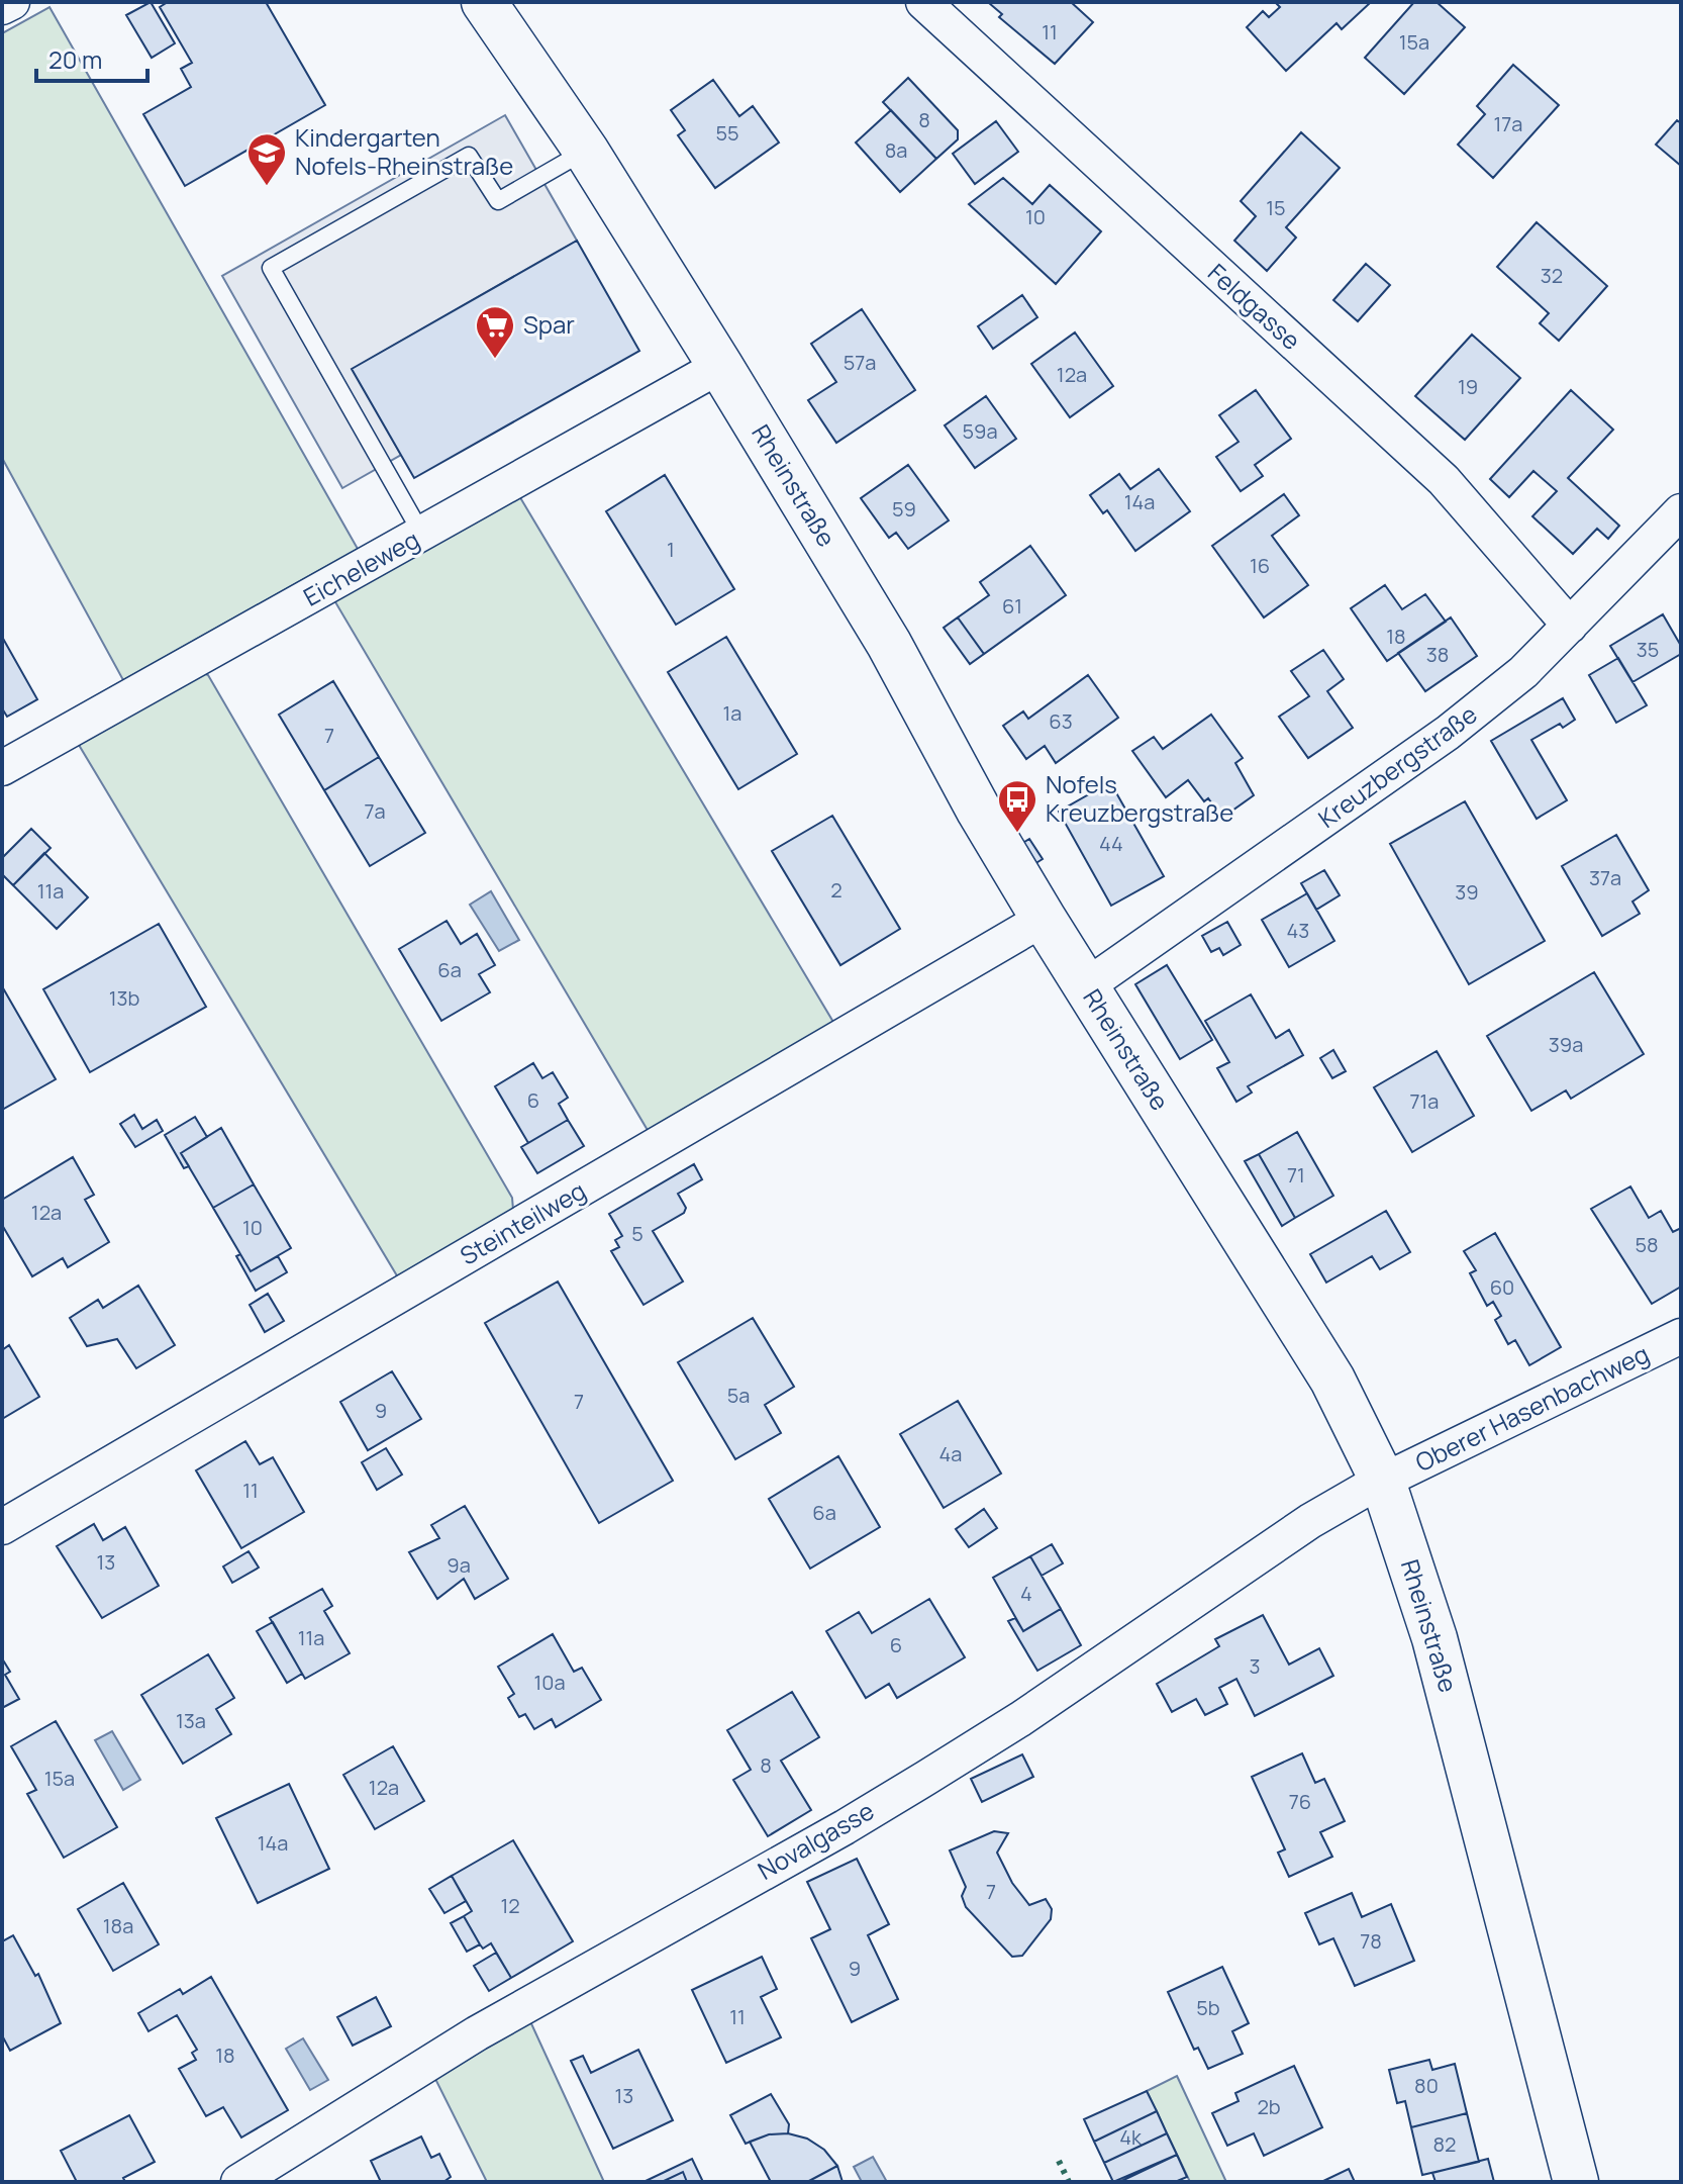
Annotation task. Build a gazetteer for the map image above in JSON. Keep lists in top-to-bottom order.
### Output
{
  "streets": {
    "main road": ["Rheinstraße"],
    "street": [
      "Feldgasse",
      "Eicheleweg",
      "Kreuzbergstraße",
      "Steinteilweg",
      "Oberer Hasenbachweg",
      "Novalgasse"
    ]
  },
  "crossings": [
    ["Feldgasse", "Kreuzbergstraße"],
    ["Rheinstraße", "Eicheleweg"],
    ["Rheinstraße", "Kreuzbergstraße"],
    ["Rheinstraße", "Steinteilweg"],
    ["Rheinstraße", "Oberer Hasenbachweg"],
    ["Rheinstraße", "Novalgasse"],
    ["Oberer Hasenbachweg", "Novalgasse"]
  ],
  "places": {
    "school or university": ["Kindergarten Nofels-Rheinstraße"],
    "supermarket": ["Spar"],
    "bus stop": ["Nofels Kreuzbergstraße"]
  },
  "house_numbers": [
    "11",
    "15a",
    "8",
    "17a",
    "55",
    "8a",
    "15",
    "10",
    "32",
    "57a",
    "12a",
    "19",
    "59a",
    "14a",
    "59",
    "1",
    "16",
    "61",
    "18",
    "35",
    "38",
    "1a",
    "63",
    "7",
    "7a",
    "44",
    "37a",
    "2",
    "11a",
    "39",
    "43",
    "6a",
    "13b",
    "39a",
    "6",
    "71a",
    "71",
    "12a",
    "10",
    "5",
    "58",
    "60",
    "5a",
    "7",
    "9",
    "4a",
    "11",
    "6a",
    "13",
    "9a",
    "4",
    "11a",
    "6",
    "3",
    "10a",
    "13a",
    "8",
    "15a",
    "12a",
    "76",
    "14a",
    "7",
    "12",
    "18a",
    "78",
    "9",
    "5b",
    "11",
    "18",
    "80",
    "13",
    "2b",
    "4k",
    "82"
  ],
  "scale_bar": "20 m"
}
